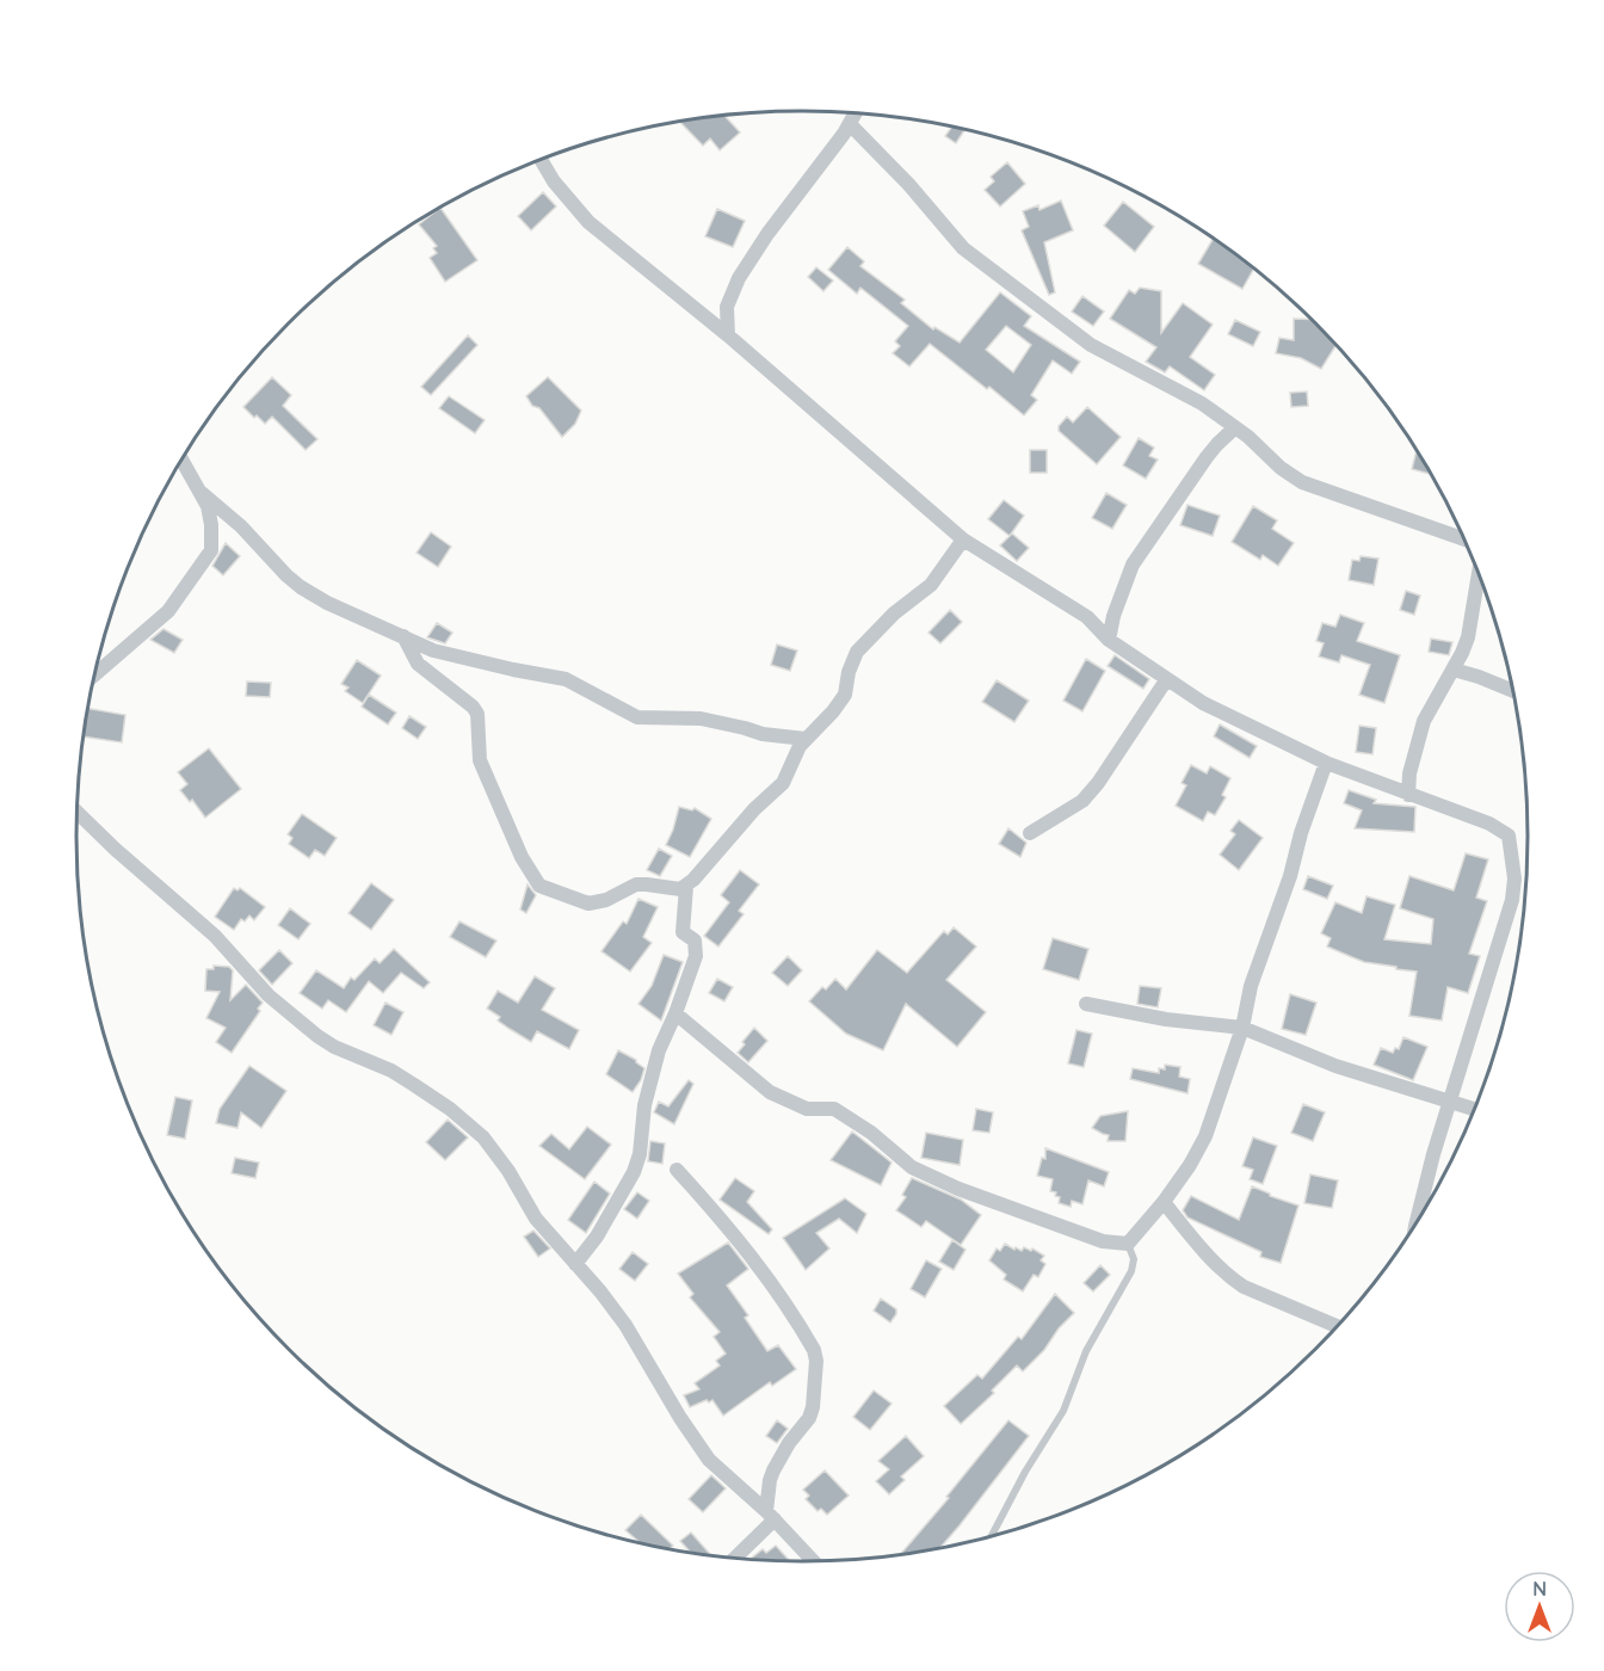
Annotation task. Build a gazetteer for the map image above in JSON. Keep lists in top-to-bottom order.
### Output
{
  "north": "top"
}
